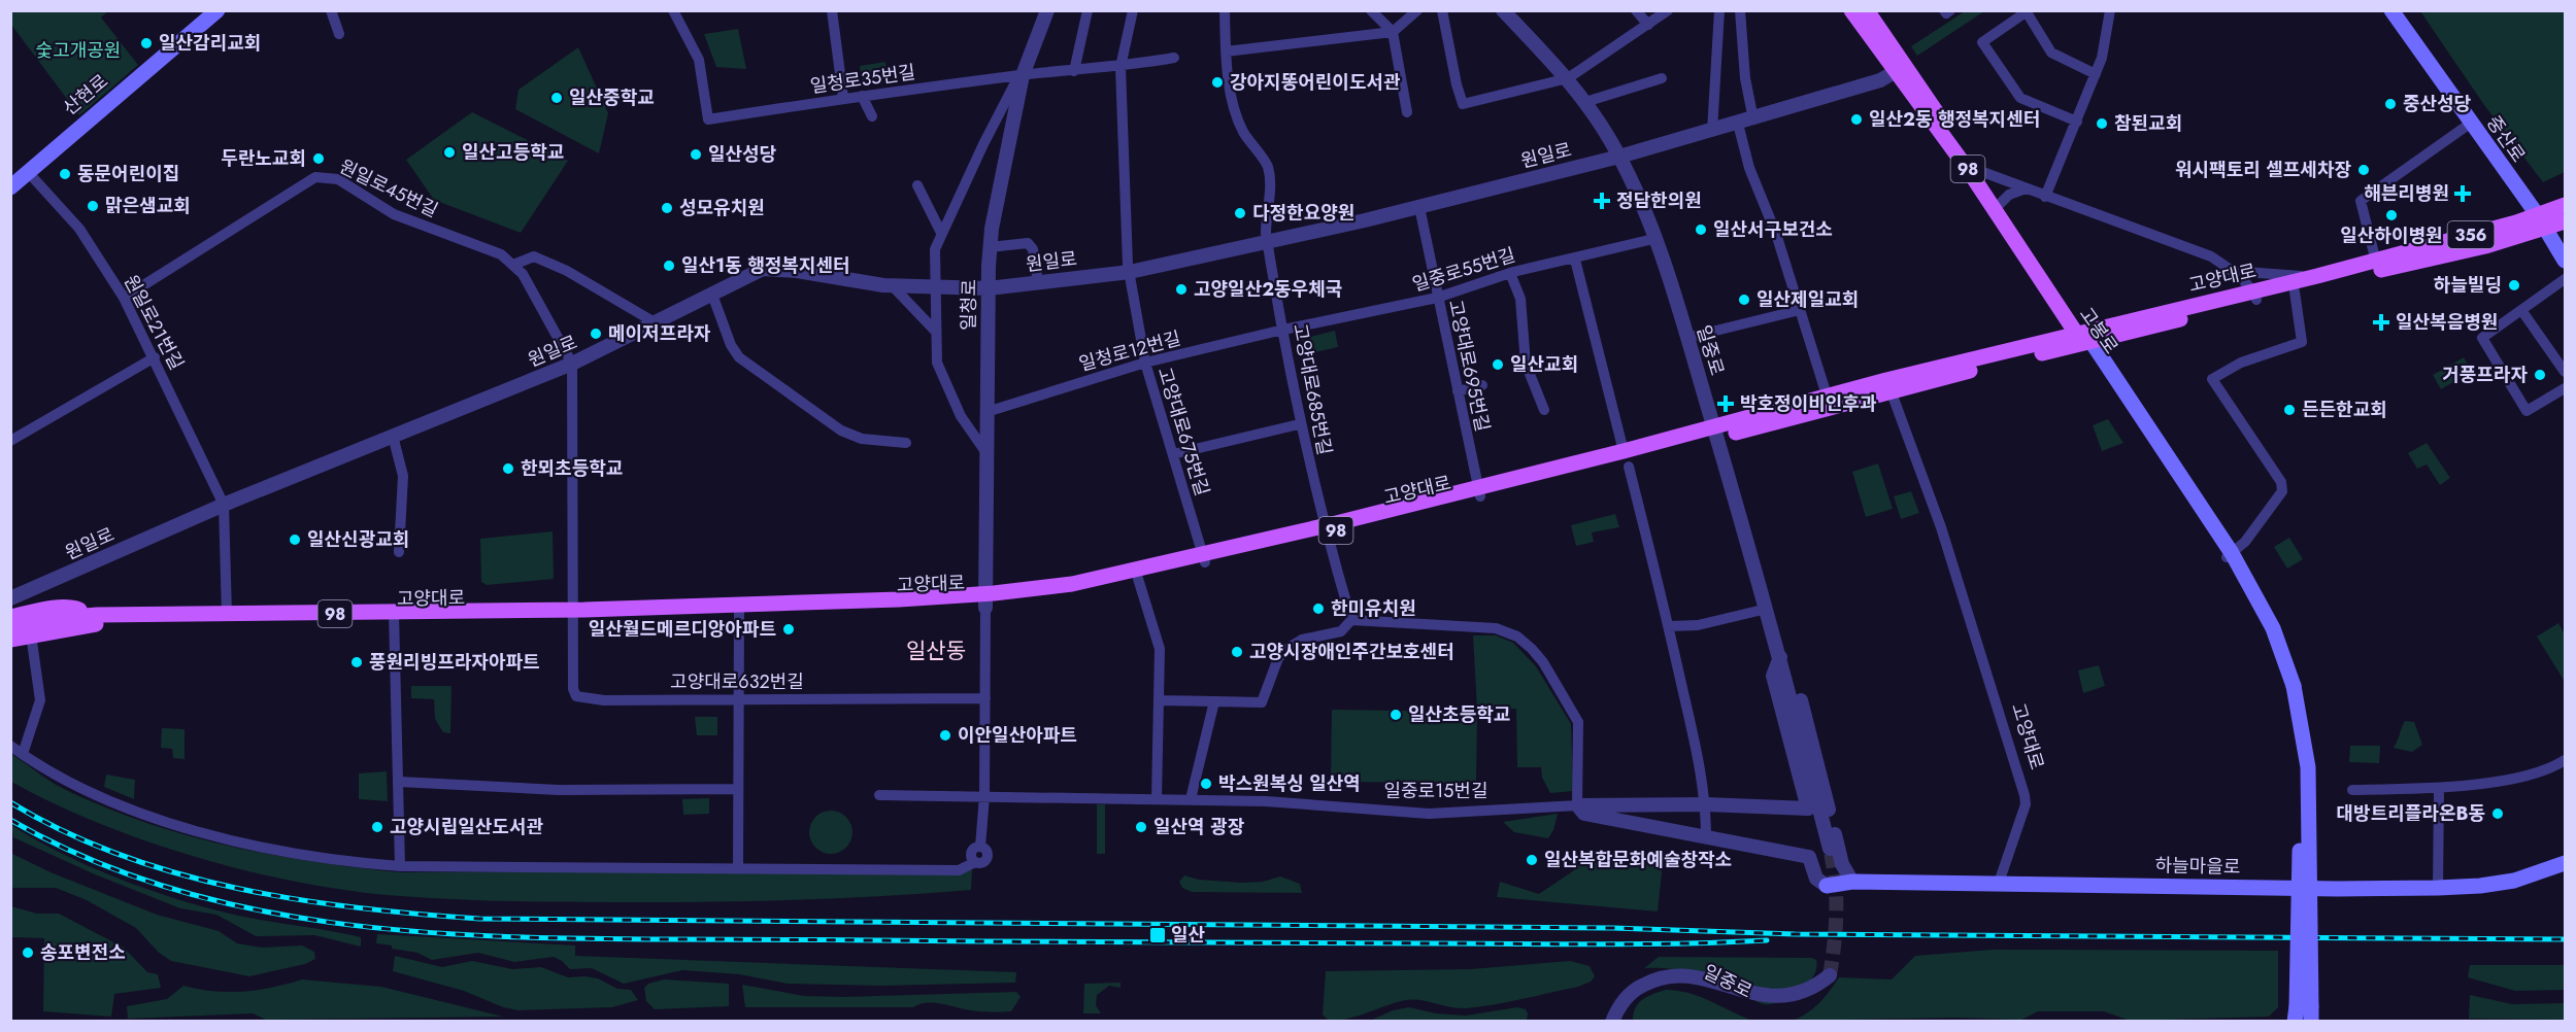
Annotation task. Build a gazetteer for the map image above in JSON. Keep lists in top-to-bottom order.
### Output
{
  "streets": {
    "main road": [
      "산현로",
      "중산로",
      "98",
      "356",
      "고양대로",
      "고봉로",
      "하늘마을로"
    ],
    "street": [
      "일청로35번길",
      "원일로",
      "원일로45번길",
      "일중로55번길",
      "일청로",
      "원일로21번길",
      "일중로",
      "일청로12번길",
      "고양대로695번길",
      "고양대로685번길",
      "고양대로675번길",
      "고양대로632번길",
      "일중로15번길"
    ]
  },
  "crossings": [
    ["일청로35번길", "일청로"],
    ["산현로", "원일로21번길"],
    ["중산로", "고양대로"],
    ["원일로", "원일로45번길"],
    ["원일로", "일청로"],
    ["원일로", "원일로21번길"],
    ["원일로", "고봉로"],
    ["원일로", "일중로"],
    ["원일로", "고양대로695번길"],
    ["원일로", "고양대로685번길"],
    ["원일로", "고양대로675번길"],
    ["원일로45번길", "원일로21번길"],
    ["일중로55번길", "일중로"],
    ["일중로55번길", "일청로12번길"],
    ["일중로55번길", "고양대로695번길"],
    ["일중로55번길", "고양대로685번길"],
    ["고양대로", "일청로"],
    ["고양대로", "고봉로"],
    ["고양대로", "일중로"],
    ["고양대로", "고양대로695번길"],
    ["고양대로", "고양대로685번길"],
    ["고양대로", "고양대로675번길"],
    ["고양대로", "고양대로632번길"],
    ["고양대로", "하늘마을로"],
    ["일청로", "일청로12번길"],
    ["일중로", "일중로15번길"],
    ["일중로", "하늘마을로"],
    ["일청로12번길", "고양대로685번길"],
    ["일청로12번길", "고양대로675번길"]
  ],
  "districts": ["일산동"],
  "parks": ["숯고개공원"],
  "places": {
    "other": [
      "일산감리교회",
      "강아지똥어린이도서관",
      "일산중학교",
      "중산성당",
      "일산2동 행정복지센터",
      "참된교회",
      "일산고등학교",
      "일산성당",
      "두란노교회",
      "워시팩토리 셀프세차장",
      "동문어린이집",
      "맑은샘교회",
      "성모유치원",
      "다정한요양원",
      "일산하이병원",
      "일산서구보건소",
      "일산1동 행정복지센터",
      "하늘빌딩",
      "고양일산2동우체국",
      "일산제일교회",
      "메이저프라자",
      "일산교회",
      "거풍프라자",
      "든든한교회",
      "한뫼초등학교",
      "일산신광교회",
      "한미유치원",
      "일산월드메르디앙아파트",
      "고양시장애인주간보호센터",
      "풍원리빙프라자아파트",
      "일산초등학교",
      "이안일산아파트",
      "박스원복싱 일산역",
      "대방트리플라온B동",
      "고양시립일산도서관",
      "일산역 광장",
      "일산복합문화예술창작소",
      "송포변전소"
    ],
    "health": [
      "해븐리병원",
      "정담한의원",
      "일산복음병원",
      "박호정이비인후과"
    ],
    "transit": ["일산"]
  }
}
